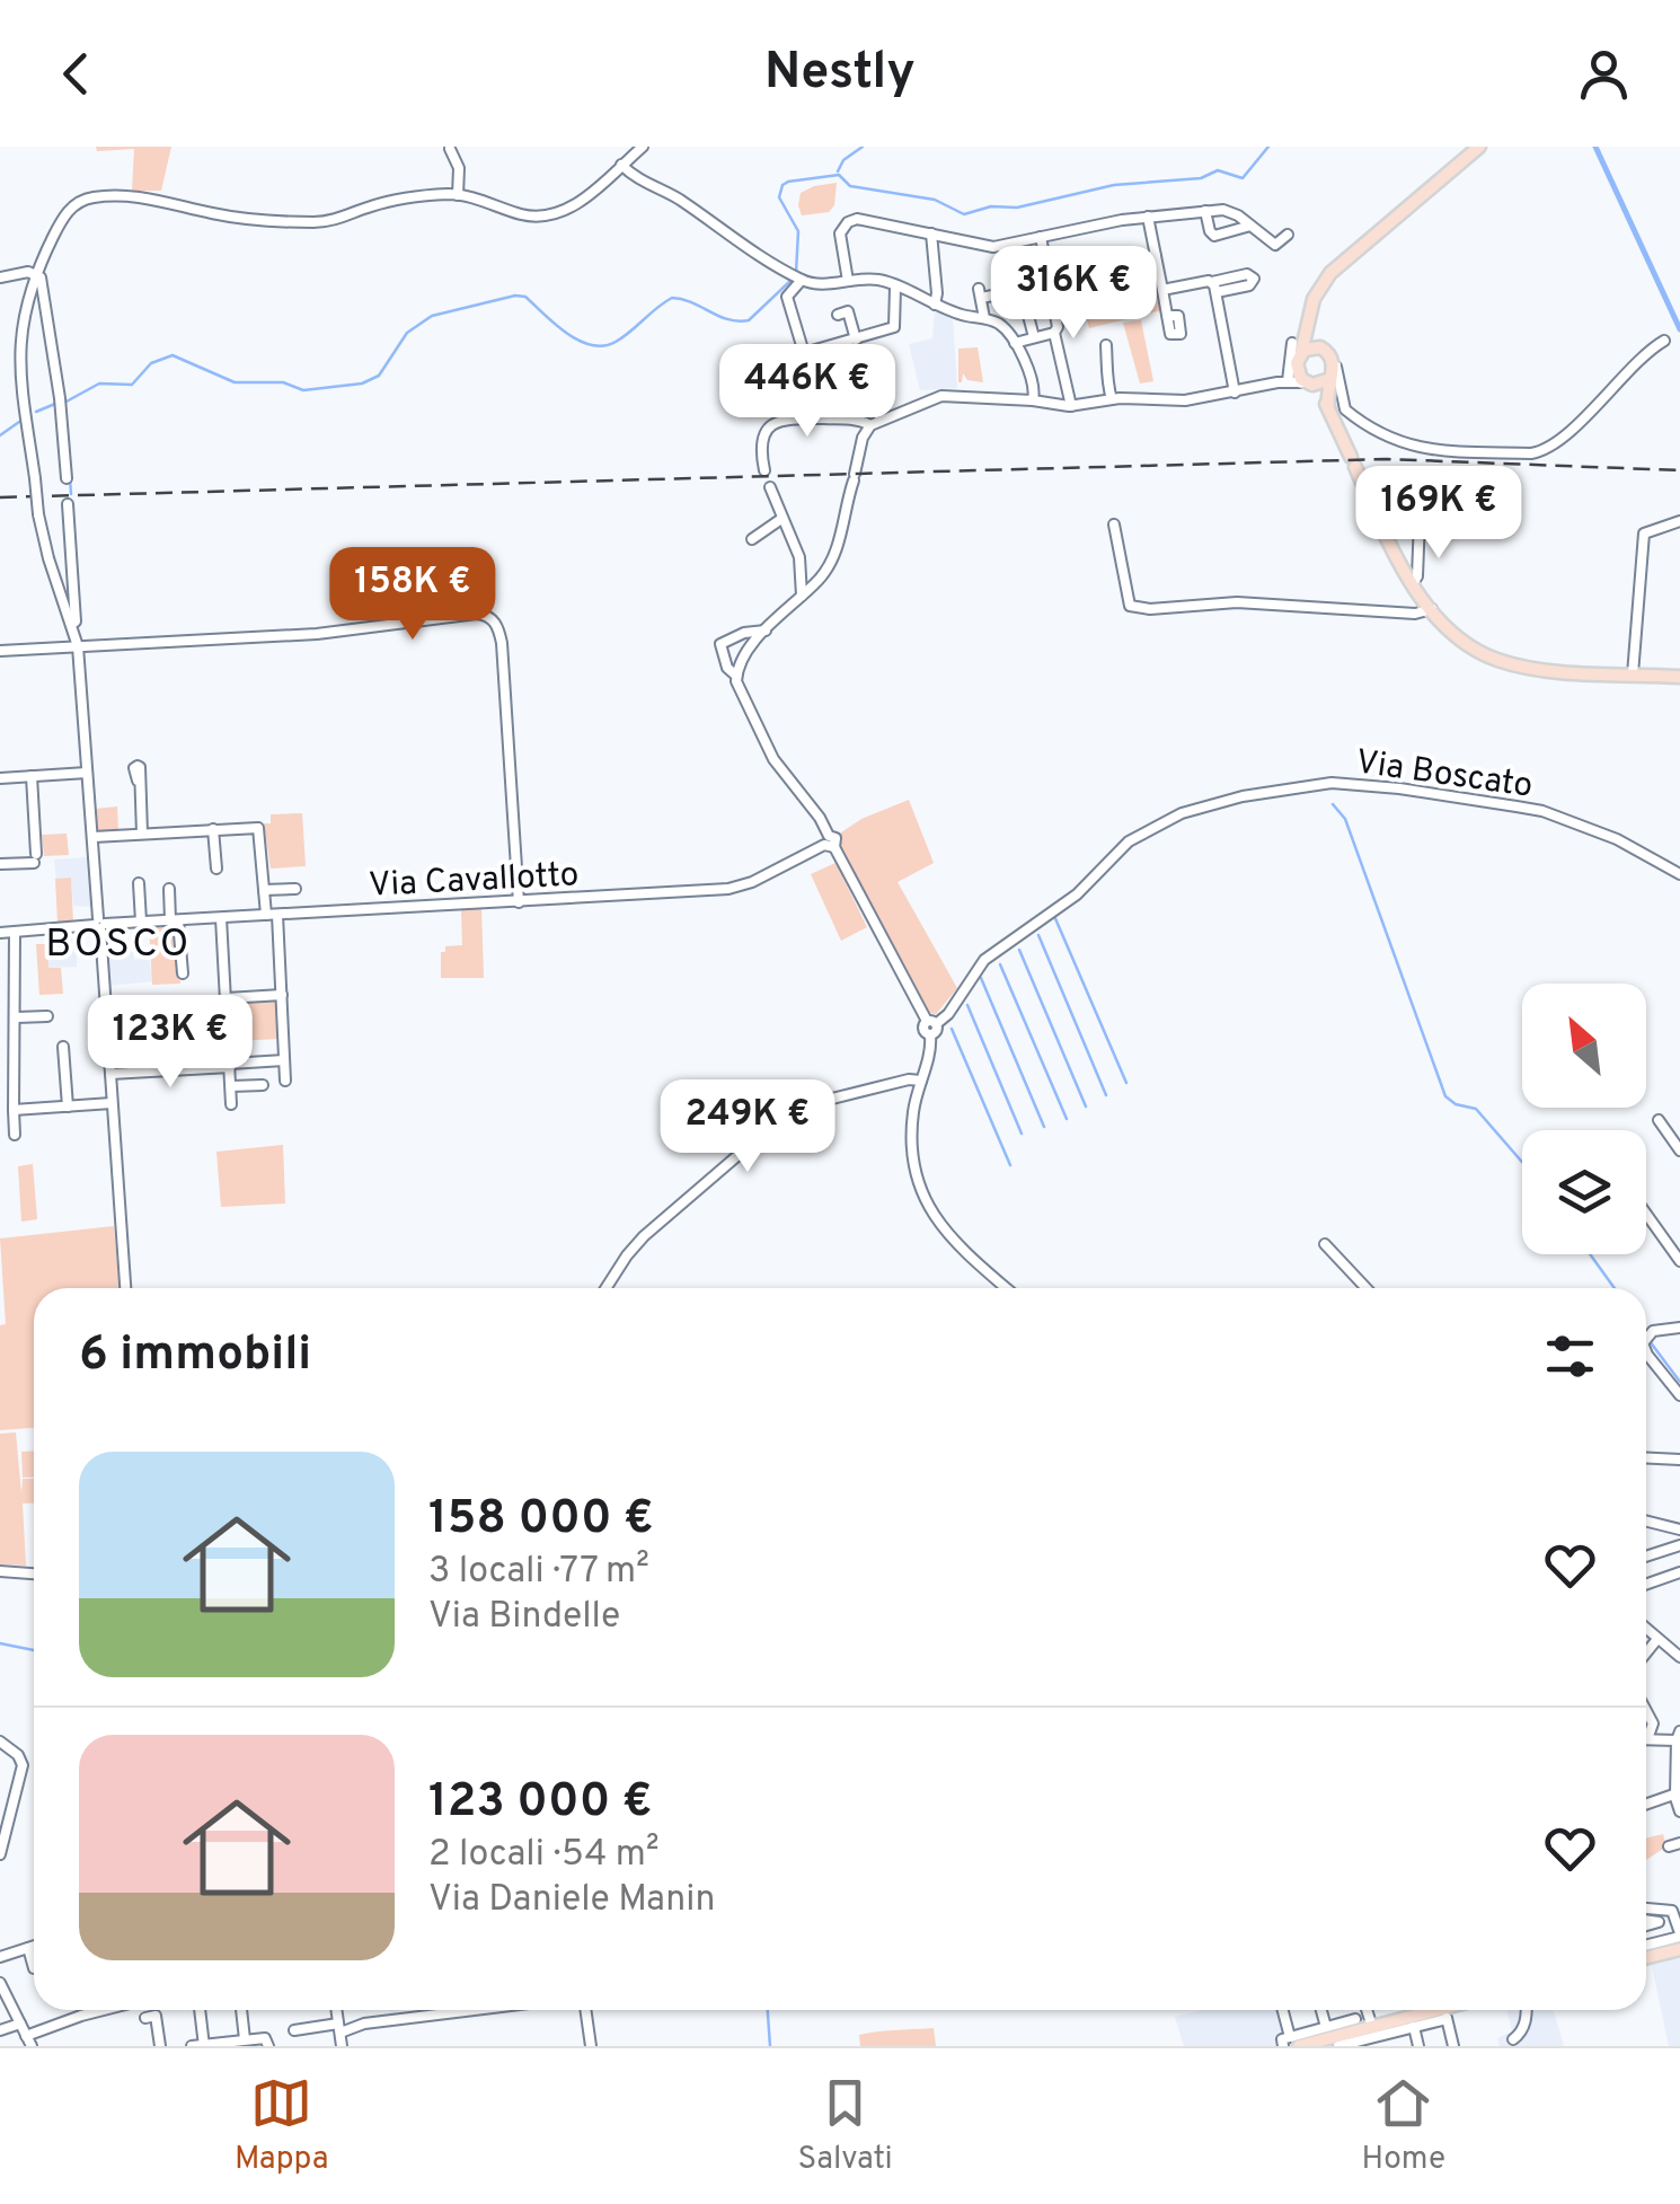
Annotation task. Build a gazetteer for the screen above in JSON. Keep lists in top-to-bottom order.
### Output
{
  "streets": {
    "street": ["Via Boscato", "Via Cavallotto"]
  },
  "districts": ["BOSCO"],
  "north": "top left",
  "page": {
    "header": "Nestly",
    "price": [
      "316K €",
      "446K €",
      "169K €",
      "158K €",
      "123K €",
      "249K €"
    ],
    "heading": "6 immobili",
    "list": [
      {
        "name": "158 000 €",
        "note": "3 locali · 77 m² · Via Bindelle"
      },
      {
        "name": "123 000 €",
        "note": "2 locali · 54 m² · Via Daniele Manin"
      }
    ],
    "tabs": ["Mappa", "Salvati", "Home"]
  }
}
